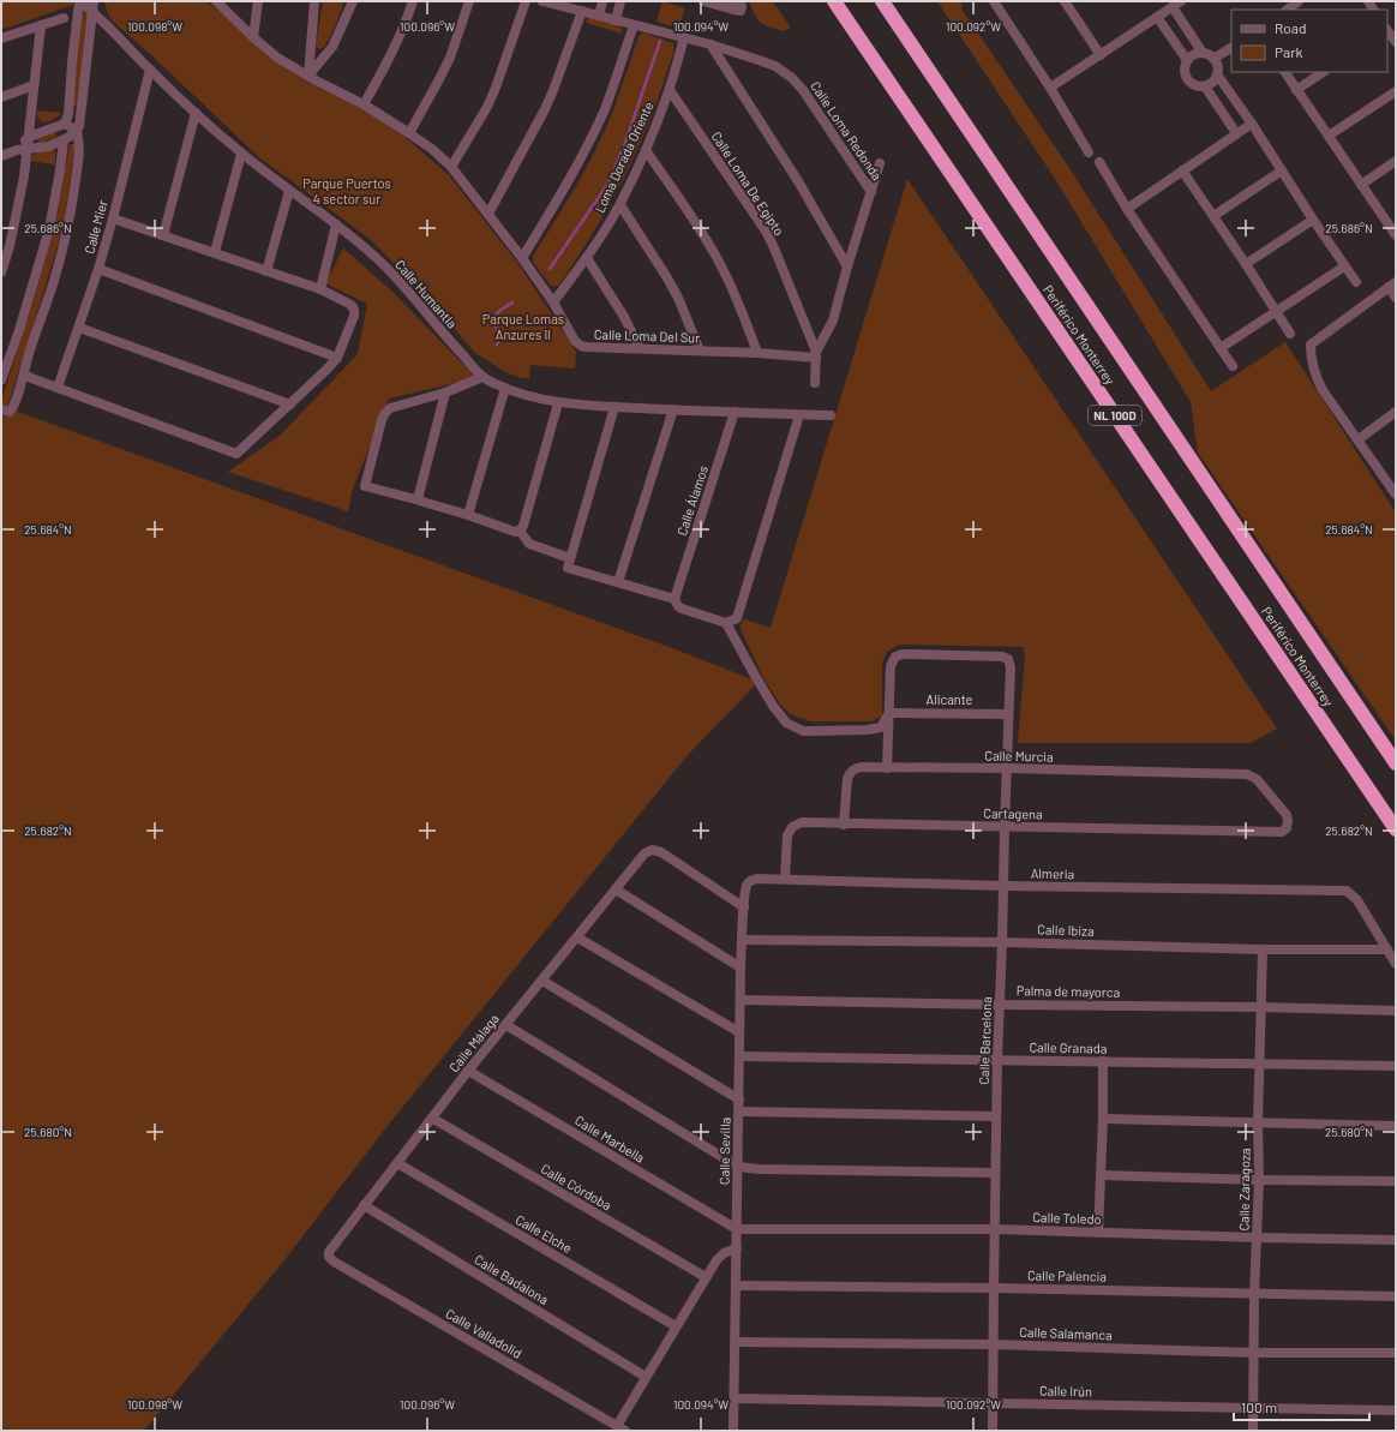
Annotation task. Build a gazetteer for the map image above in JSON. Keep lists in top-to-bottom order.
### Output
{
  "streets": {
    "highway": ["Periférico Monterrey", "NL 100D"],
    "street": [
      "Calle Loma Redonda",
      "Loma Dorada Oriente",
      "Calle Loma De Egipto",
      "Calle Mier",
      "Calle Humantla",
      "Calle Loma Del Sur",
      "Calle Álamos",
      "Alicante",
      "Calle Murcia",
      "Cartagena",
      "Almeria",
      "Calle Ibiza",
      "Palma de mayorca",
      "Calle Barcelona",
      "Calle Málaga",
      "Calle Granada",
      "Calle Marbella",
      "Calle Sevilla",
      "Calle Córdoba",
      "Calle Zaragoza",
      "Calle Toledo",
      "Calle Elche",
      "Calle Palencia",
      "Calle Badalona",
      "Calle Valladolid",
      "Calle Salamanca",
      "Calle Irún"
    ]
  },
  "crossings": [
    ["Calle Loma Redonda", "Loma Dorada Oriente"],
    ["Loma Dorada Oriente", "Calle Loma De Egipto"],
    ["Loma Dorada Oriente", "Calle Loma Del Sur"],
    ["Calle Loma De Egipto", "Calle Loma Del Sur"],
    ["Calle Mier", "Calle Humantla"],
    ["Calle Humantla", "Calle Álamos"],
    ["Alicante", "Calle Barcelona"],
    ["Calle Murcia", "Cartagena"],
    ["Calle Murcia", "Calle Barcelona"],
    ["Cartagena", "Almeria"],
    ["Cartagena", "Calle Barcelona"],
    ["Almeria", "Calle Ibiza"],
    ["Almeria", "Calle Barcelona"],
    ["Almeria", "Calle Sevilla"],
    ["Calle Ibiza", "Calle Barcelona"],
    ["Calle Ibiza", "Calle Sevilla"],
    ["Calle Ibiza", "Calle Zaragoza"],
    ["Palma de mayorca", "Calle Barcelona"],
    ["Palma de mayorca", "Calle Sevilla"],
    ["Palma de mayorca", "Calle Zaragoza"],
    ["Calle Barcelona", "Calle Granada"],
    ["Calle Barcelona", "Calle Toledo"],
    ["Calle Barcelona", "Calle Palencia"],
    ["Calle Barcelona", "Calle Salamanca"],
    ["Calle Barcelona", "Calle Irún"],
    ["Calle Málaga", "Calle Marbella"],
    ["Calle Málaga", "Calle Sevilla"],
    ["Calle Málaga", "Calle Córdoba"],
    ["Calle Málaga", "Calle Elche"],
    ["Calle Málaga", "Calle Badalona"],
    ["Calle Málaga", "Calle Valladolid"],
    ["Calle Granada", "Calle Sevilla"],
    ["Calle Granada", "Calle Zaragoza"],
    ["Calle Marbella", "Calle Sevilla"],
    ["Calle Marbella", "Calle Toledo"],
    ["Calle Sevilla", "Calle Toledo"],
    ["Calle Sevilla", "Calle Palencia"],
    ["Calle Sevilla", "Calle Salamanca"],
    ["Calle Sevilla", "Calle Irún"],
    ["Calle Zaragoza", "Calle Toledo"],
    ["Calle Zaragoza", "Calle Palencia"],
    ["Calle Zaragoza", "Calle Salamanca"],
    ["Calle Zaragoza", "Calle Irún"]
  ],
  "parks": ["Parque Puertos 4 sector sur", "Parque Lomas Anzures II"],
  "legend": ["Road", "Park"],
  "scale_bar": "100 m",
  "coordinates": [
    "100.098°W",
    "100.096°W",
    "100.094°W",
    "100.092°W",
    "25.686°N",
    "25.684°N",
    "25.682°N",
    "25.680°N"
  ]
}
